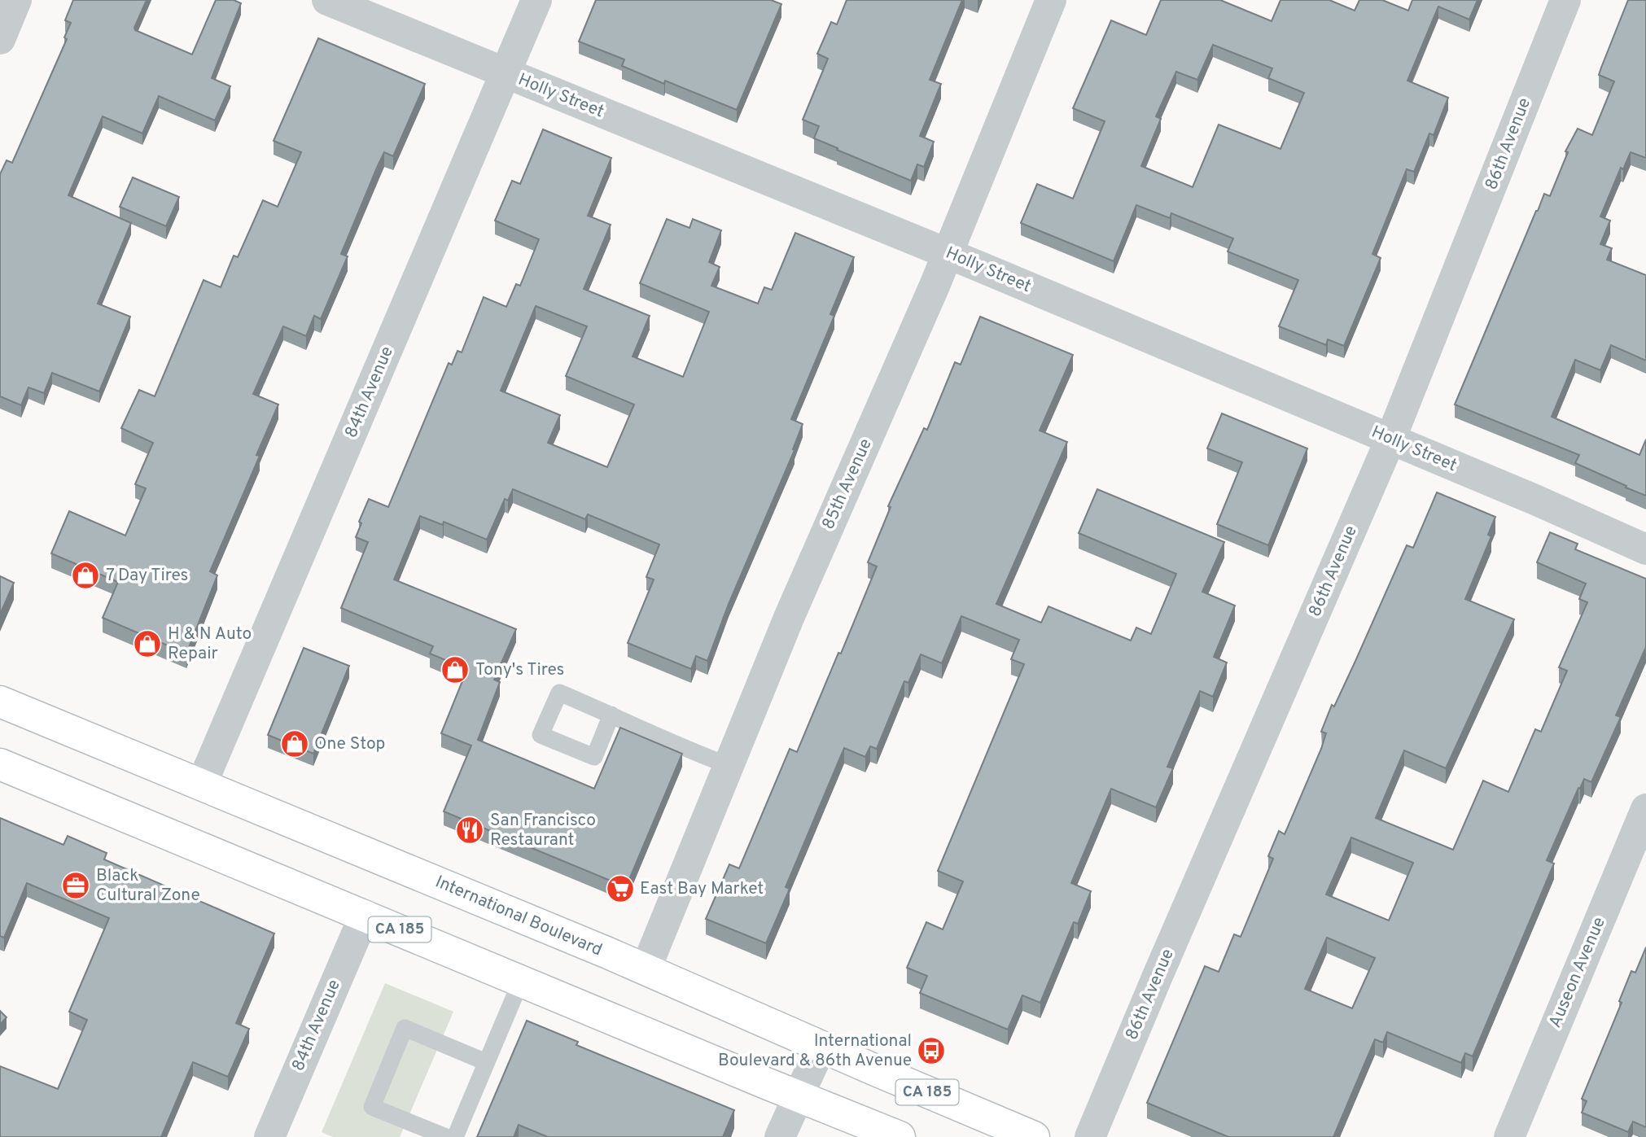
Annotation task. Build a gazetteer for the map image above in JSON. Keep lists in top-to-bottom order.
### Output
{
  "streets": {
    "main road": ["International Boulevard", "CA 185"],
    "street": [
      "Holly Street",
      "86th Avenue",
      "84th Avenue",
      "85th Avenue",
      "Auseon Avenue"
    ]
  },
  "crossings": [
    ["Holly Street", "86th Avenue"],
    ["Holly Street", "84th Avenue"],
    ["Holly Street", "85th Avenue"],
    ["84th Avenue", "International Boulevard"],
    ["84th Avenue", "CA 185"],
    ["85th Avenue", "International Boulevard"]
  ],
  "places": {
    "shop": [
      "7 Day Tires",
      "H & N Auto Repair",
      "Tony's Tires",
      "One Stop"
    ],
    "restaurant": ["San Francisco Restaurant"],
    "office": ["Black Cultural Zone"],
    "supermarket": ["East Bay Market"],
    "bus stop": ["International Boulevard & 86th Avenue"]
  }
}
